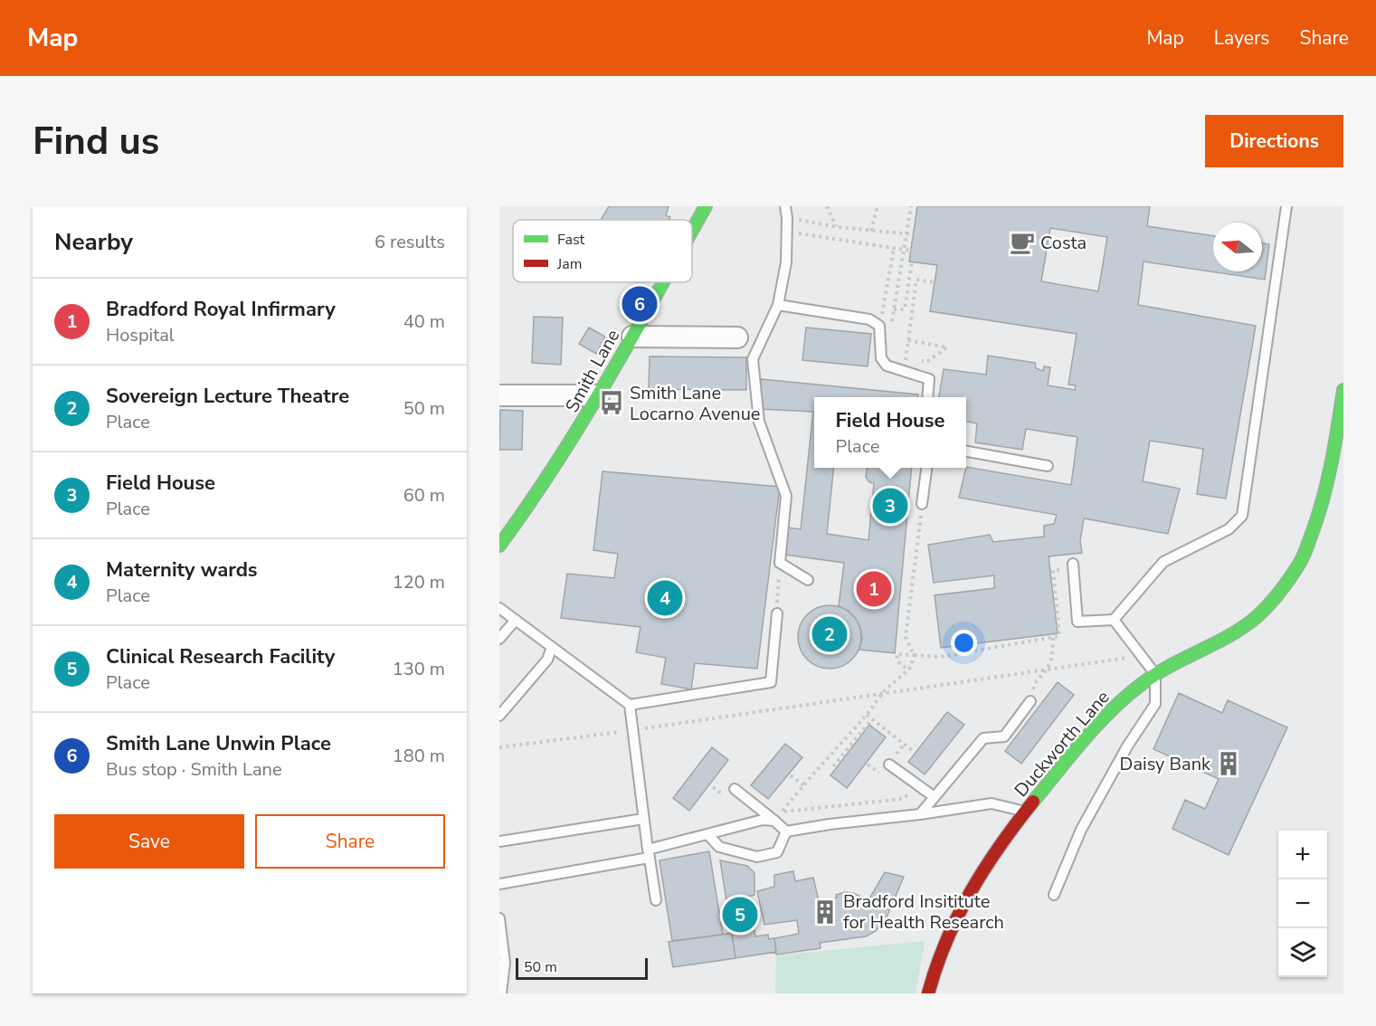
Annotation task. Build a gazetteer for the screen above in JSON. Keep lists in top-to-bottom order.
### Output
{
  "streets": {
    "street": ["Smith Lane", "Duckworth Lane"]
  },
  "places": {
    "cafe": ["Costa"],
    "bus stop": ["Smith Lane Locarno Avenue"],
    "building": ["Daisy Bank", "Bradford Insititute for Health Research"]
  },
  "legend": ["Fast", "Jam"],
  "scale_bar": "50 m",
  "north": "left",
  "page": {
    "header": "Map",
    "nav": ["Map", "Layers", "Share"],
    "buttons": [
      "Directions",
      ["Save", "Share"]
    ],
    "title": "Find us",
    "heading": ["Nearby", "6 results"],
    "list": [
      {
        "mark": "1",
        "name": "Bradford Royal Infirmary",
        "note": "Hospital",
        "value": "40 m"
      },
      {
        "mark": "2",
        "name": "Sovereign Lecture Theatre",
        "note": "Place",
        "value": "50 m"
      },
      {
        "mark": "3",
        "name": "Field House",
        "note": "Place",
        "value": "60 m"
      },
      {
        "mark": "4",
        "name": "Maternity wards",
        "note": "Place",
        "value": "120 m"
      },
      {
        "mark": "5",
        "name": "Clinical Research Facility",
        "note": "Place",
        "value": "130 m"
      },
      {
        "mark": "6",
        "name": "Smith Lane Unwin Place",
        "note": "Bus stop · Smith Lane",
        "value": "180 m"
      }
    ],
    "pins": [
      "6",
      "3",
      "1",
      "4",
      "2",
      "5"
    ],
    "popup": ["Field House", "Place"],
    "map_buttons": ["+", "−"],
    "scale": "50 m"
  }
}
